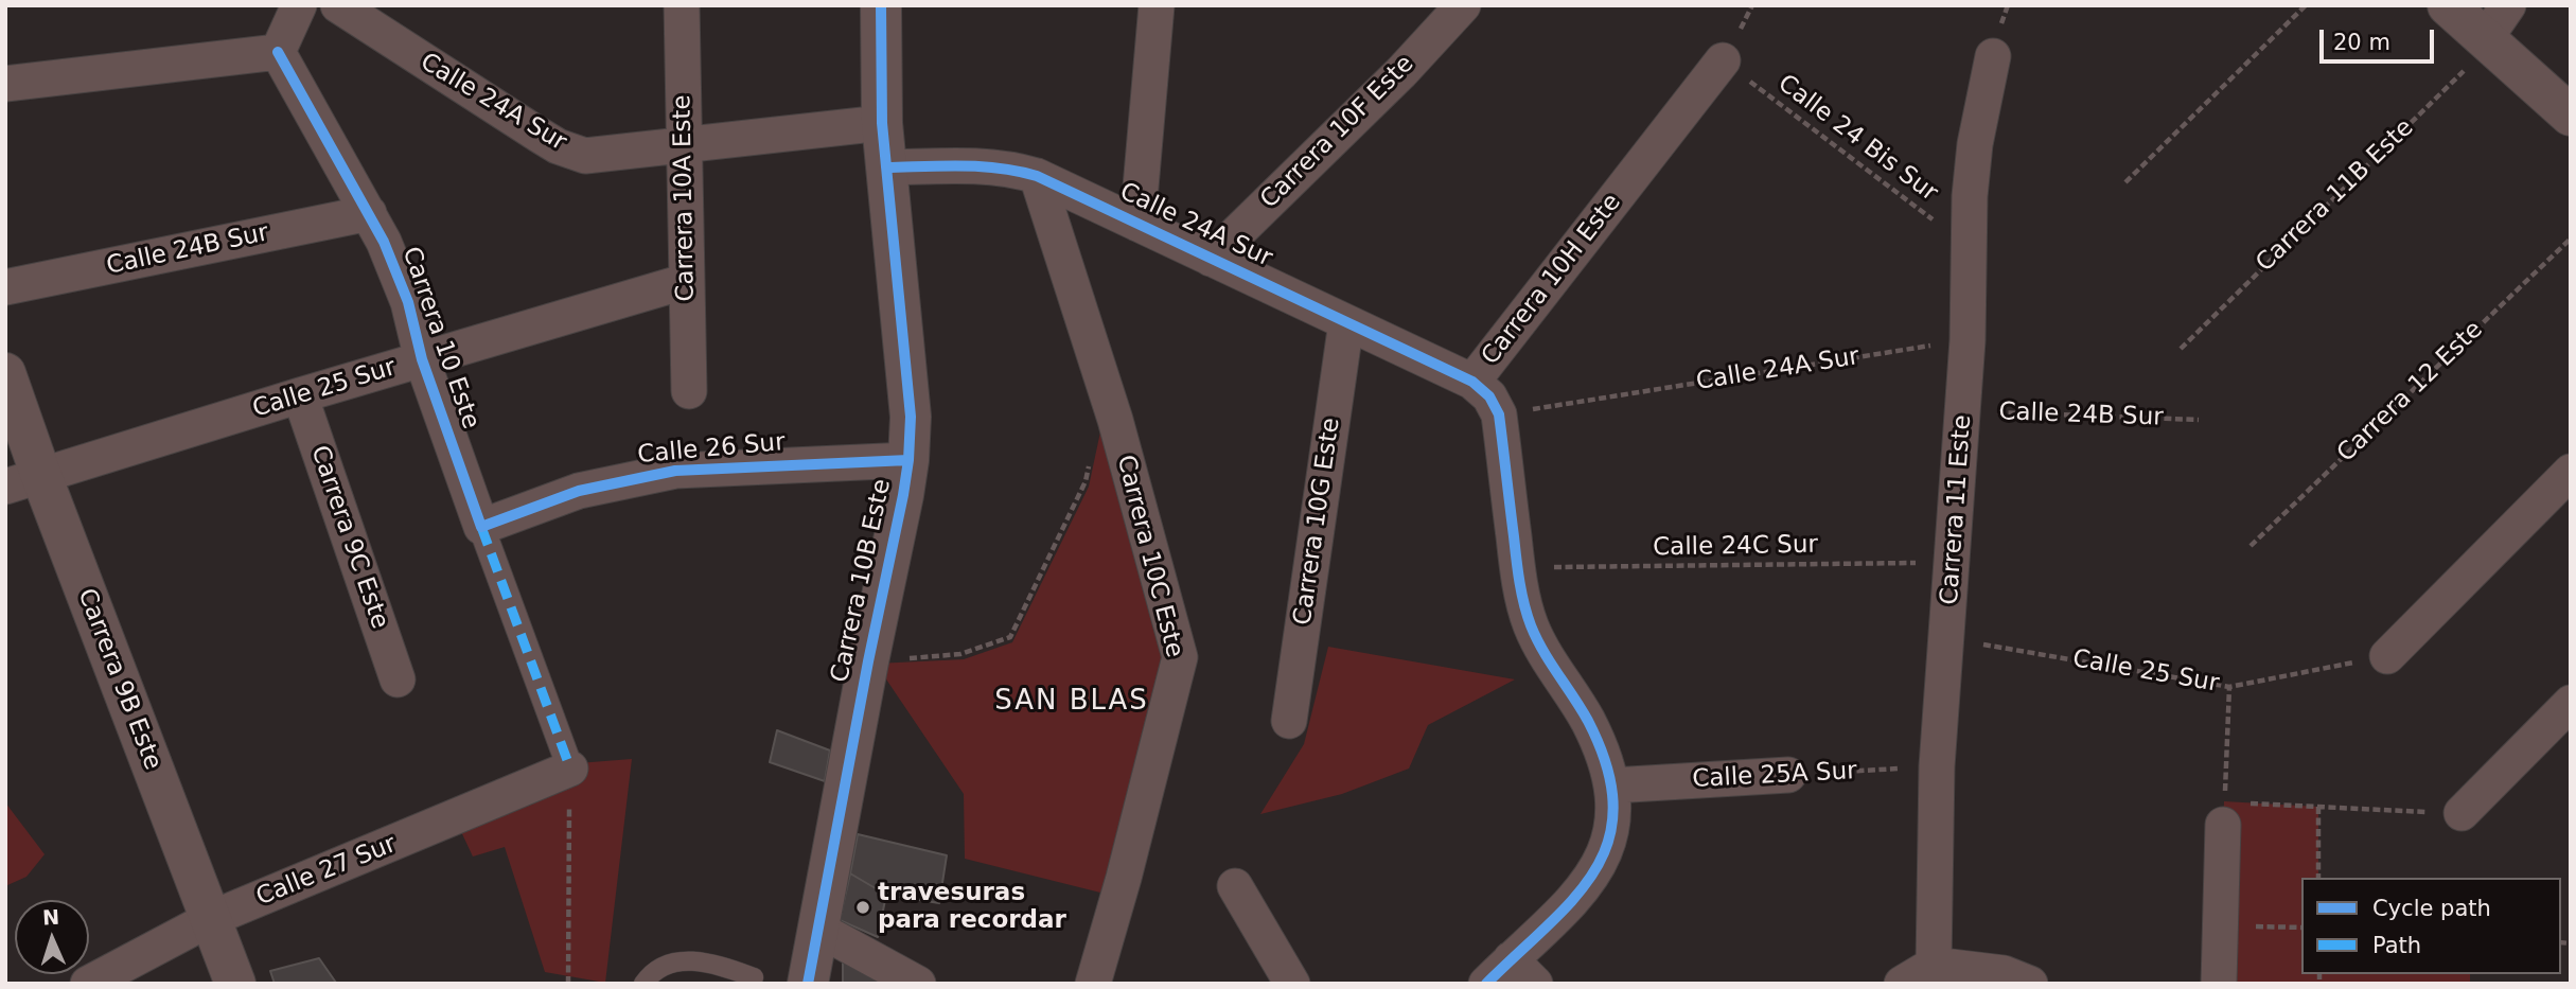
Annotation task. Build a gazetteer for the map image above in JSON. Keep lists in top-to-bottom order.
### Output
{
  "streets": {
    "street": [
      "Calle 24A Sur",
      "Carrera 10F Este",
      "Carrera 10A Este",
      "Calle 24B Sur",
      "Carrera 10H Este",
      "Carrera 10 Este",
      "Calle 25 Sur",
      "Calle 26 Sur",
      "Carrera 11 Este",
      "Carrera 10G Este",
      "Carrera 9C Este",
      "Carrera 10C Este",
      "Carrera 10B Este",
      "Carrera 9B Este",
      "Calle 25A Sur",
      "Calle 27 Sur"
    ],
    "path": [
      "Calle 24 Bis Sur",
      "Carrera 11B Este",
      "Carrera 12 Este",
      "Calle 24C Sur"
    ]
  },
  "crossings": [
    ["Calle 24A Sur", "Carrera 10F Este"],
    ["Calle 24A Sur", "Carrera 10A Este"],
    ["Calle 24A Sur", "Carrera 10H Este"],
    ["Calle 24A Sur", "Carrera 11 Este"],
    ["Calle 24A Sur", "Carrera 10G Este"],
    ["Calle 24A Sur", "Carrera 10C Este"],
    ["Calle 24A Sur", "Carrera 10B Este"],
    ["Calle 24 Bis Sur", "Carrera 10H Este"],
    ["Calle 24 Bis Sur", "Carrera 11 Este"],
    ["Carrera 10A Este", "Calle 25 Sur"],
    ["Calle 24B Sur", "Carrera 10 Este"],
    ["Calle 24B Sur", "Carrera 11 Este"],
    ["Carrera 10 Este", "Calle 25 Sur"],
    ["Carrera 10 Este", "Calle 26 Sur"],
    ["Carrera 10 Este", "Calle 27 Sur"],
    ["Calle 25 Sur", "Carrera 11 Este"],
    ["Calle 25 Sur", "Carrera 9C Este"],
    ["Calle 25 Sur", "Carrera 9B Este"],
    ["Calle 26 Sur", "Carrera 10B Este"],
    ["Carrera 11 Este", "Calle 24C Sur"],
    ["Carrera 11 Este", "Calle 25A Sur"],
    ["Carrera 9B Este", "Calle 27 Sur"]
  ],
  "districts": ["SAN BLAS"],
  "places": ["travesuras para recordar"],
  "legend": ["Cycle path", "Path"],
  "scale_bar": "20 m",
  "north": "top"
}
